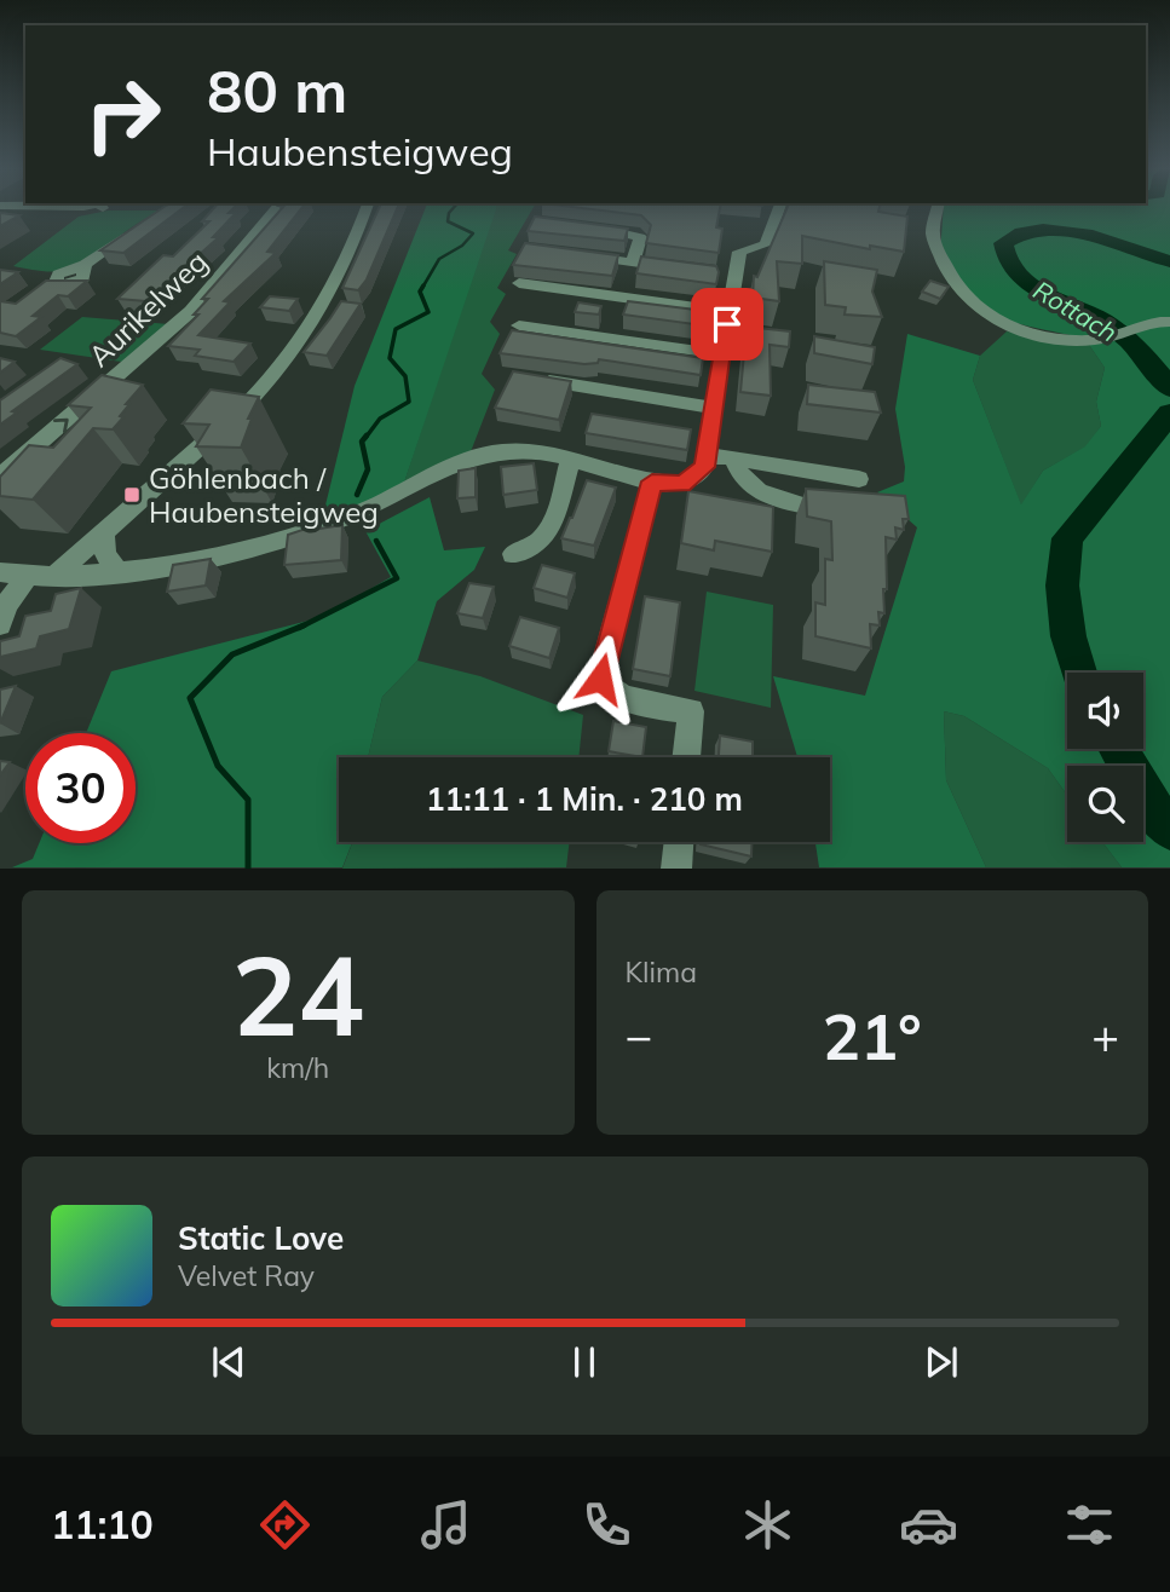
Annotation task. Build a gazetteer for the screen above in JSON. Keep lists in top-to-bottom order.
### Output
{
  "streets": {
    "street": ["Aurikelweg"]
  },
  "water": ["Rottach"],
  "places": {
    "transit": ["Göhlenbach / Haubensteigweg"]
  },
  "page": {
    "turn": ["80 m", "Haubensteigweg"],
    "limit": "30",
    "trip": "11:11 · 1 Min. · 210 m",
    "tile": [
      ["24", "km/h"],
      "Klima"
    ],
    "heat": ["−", "21°", "+"],
    "song": ["Static Love", "Velvet Ray"],
    "tabs": "11:10"
  }
}
